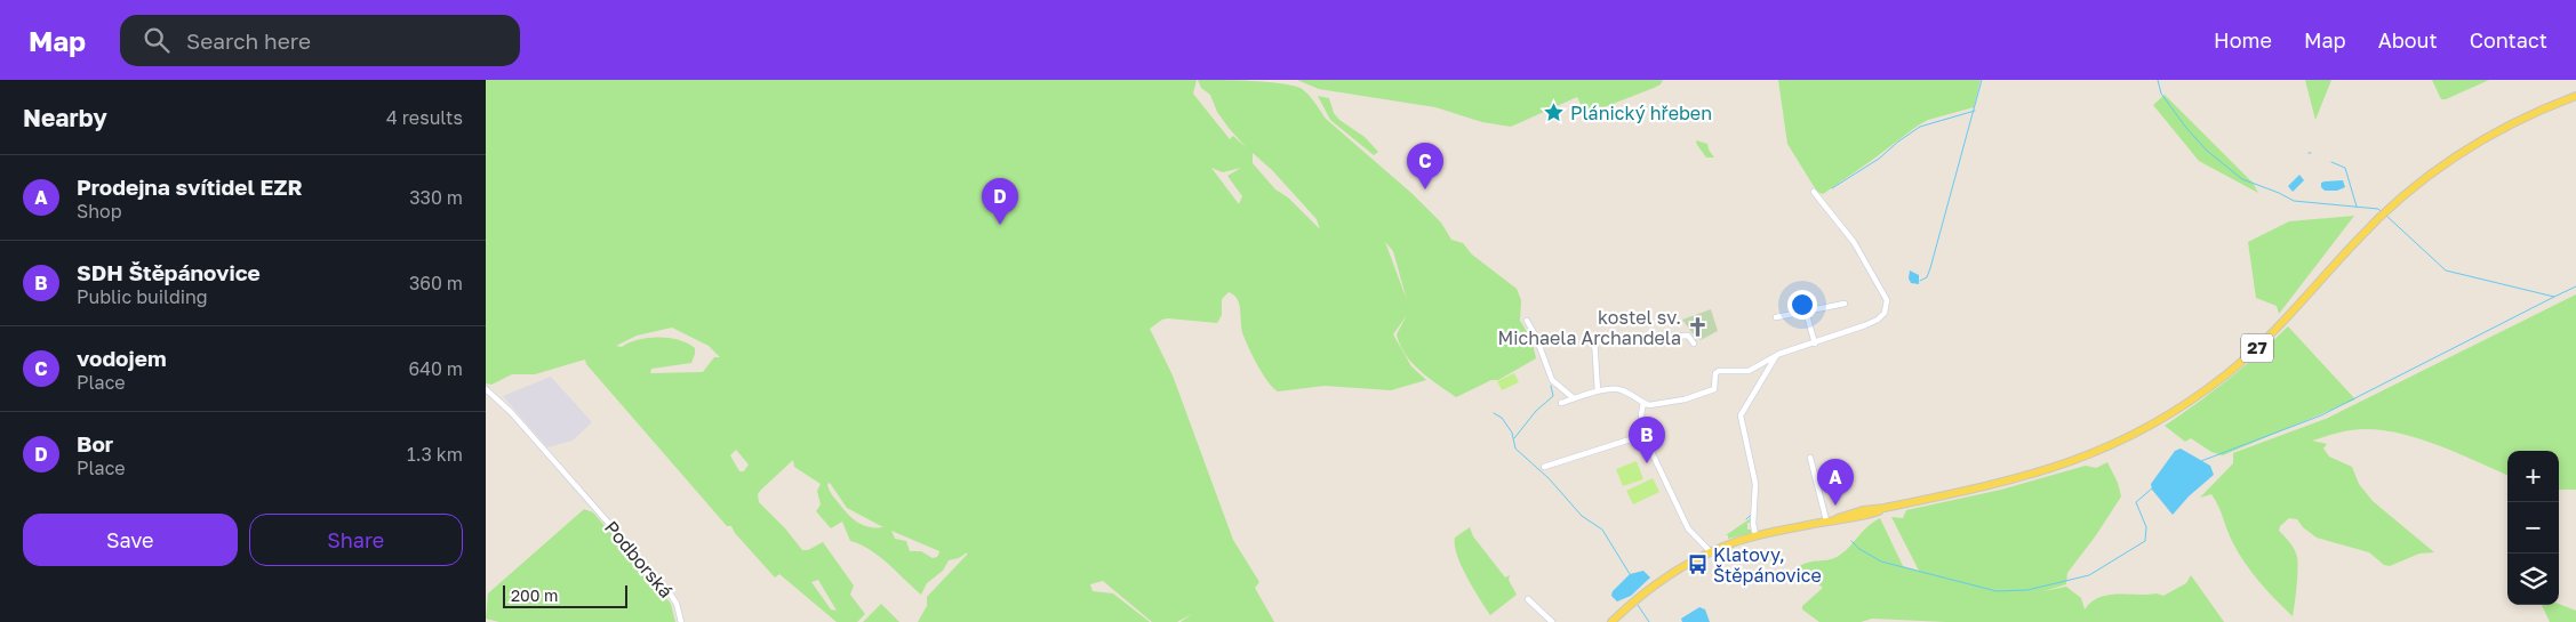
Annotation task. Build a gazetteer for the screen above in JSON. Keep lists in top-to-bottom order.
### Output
{
  "streets": {
    "main road": ["27"],
    "street": ["Podborská"]
  },
  "places": {
    "place": ["Plánický hřeben"],
    "church": ["kostel sv. Michaela Archandela"],
    "bus stop": ["Klatovy, Štěpánovice"]
  },
  "scale_bar": "200 m",
  "page": {
    "header": "Map",
    "search": "Search here",
    "nav": [
      "Home",
      "Map",
      "About",
      "Contact"
    ],
    "heading": ["Nearby", "4 results"],
    "pins": [
      "C",
      "D",
      "B",
      "A"
    ],
    "list": [
      {
        "mark": "A",
        "name": "Prodejna svítidel EZR",
        "note": "Shop",
        "value": "330 m"
      },
      {
        "mark": "B",
        "name": "SDH Štěpánovice",
        "note": "Public building",
        "value": "360 m"
      },
      {
        "mark": "C",
        "name": "vodojem",
        "note": "Place",
        "value": "640 m"
      },
      {
        "mark": "D",
        "name": "Bor",
        "note": "Place",
        "value": "1.3 km"
      }
    ],
    "map_buttons": ["+", "−"],
    "buttons": ["Save", "Share"],
    "scale": "200 m"
  }
}
